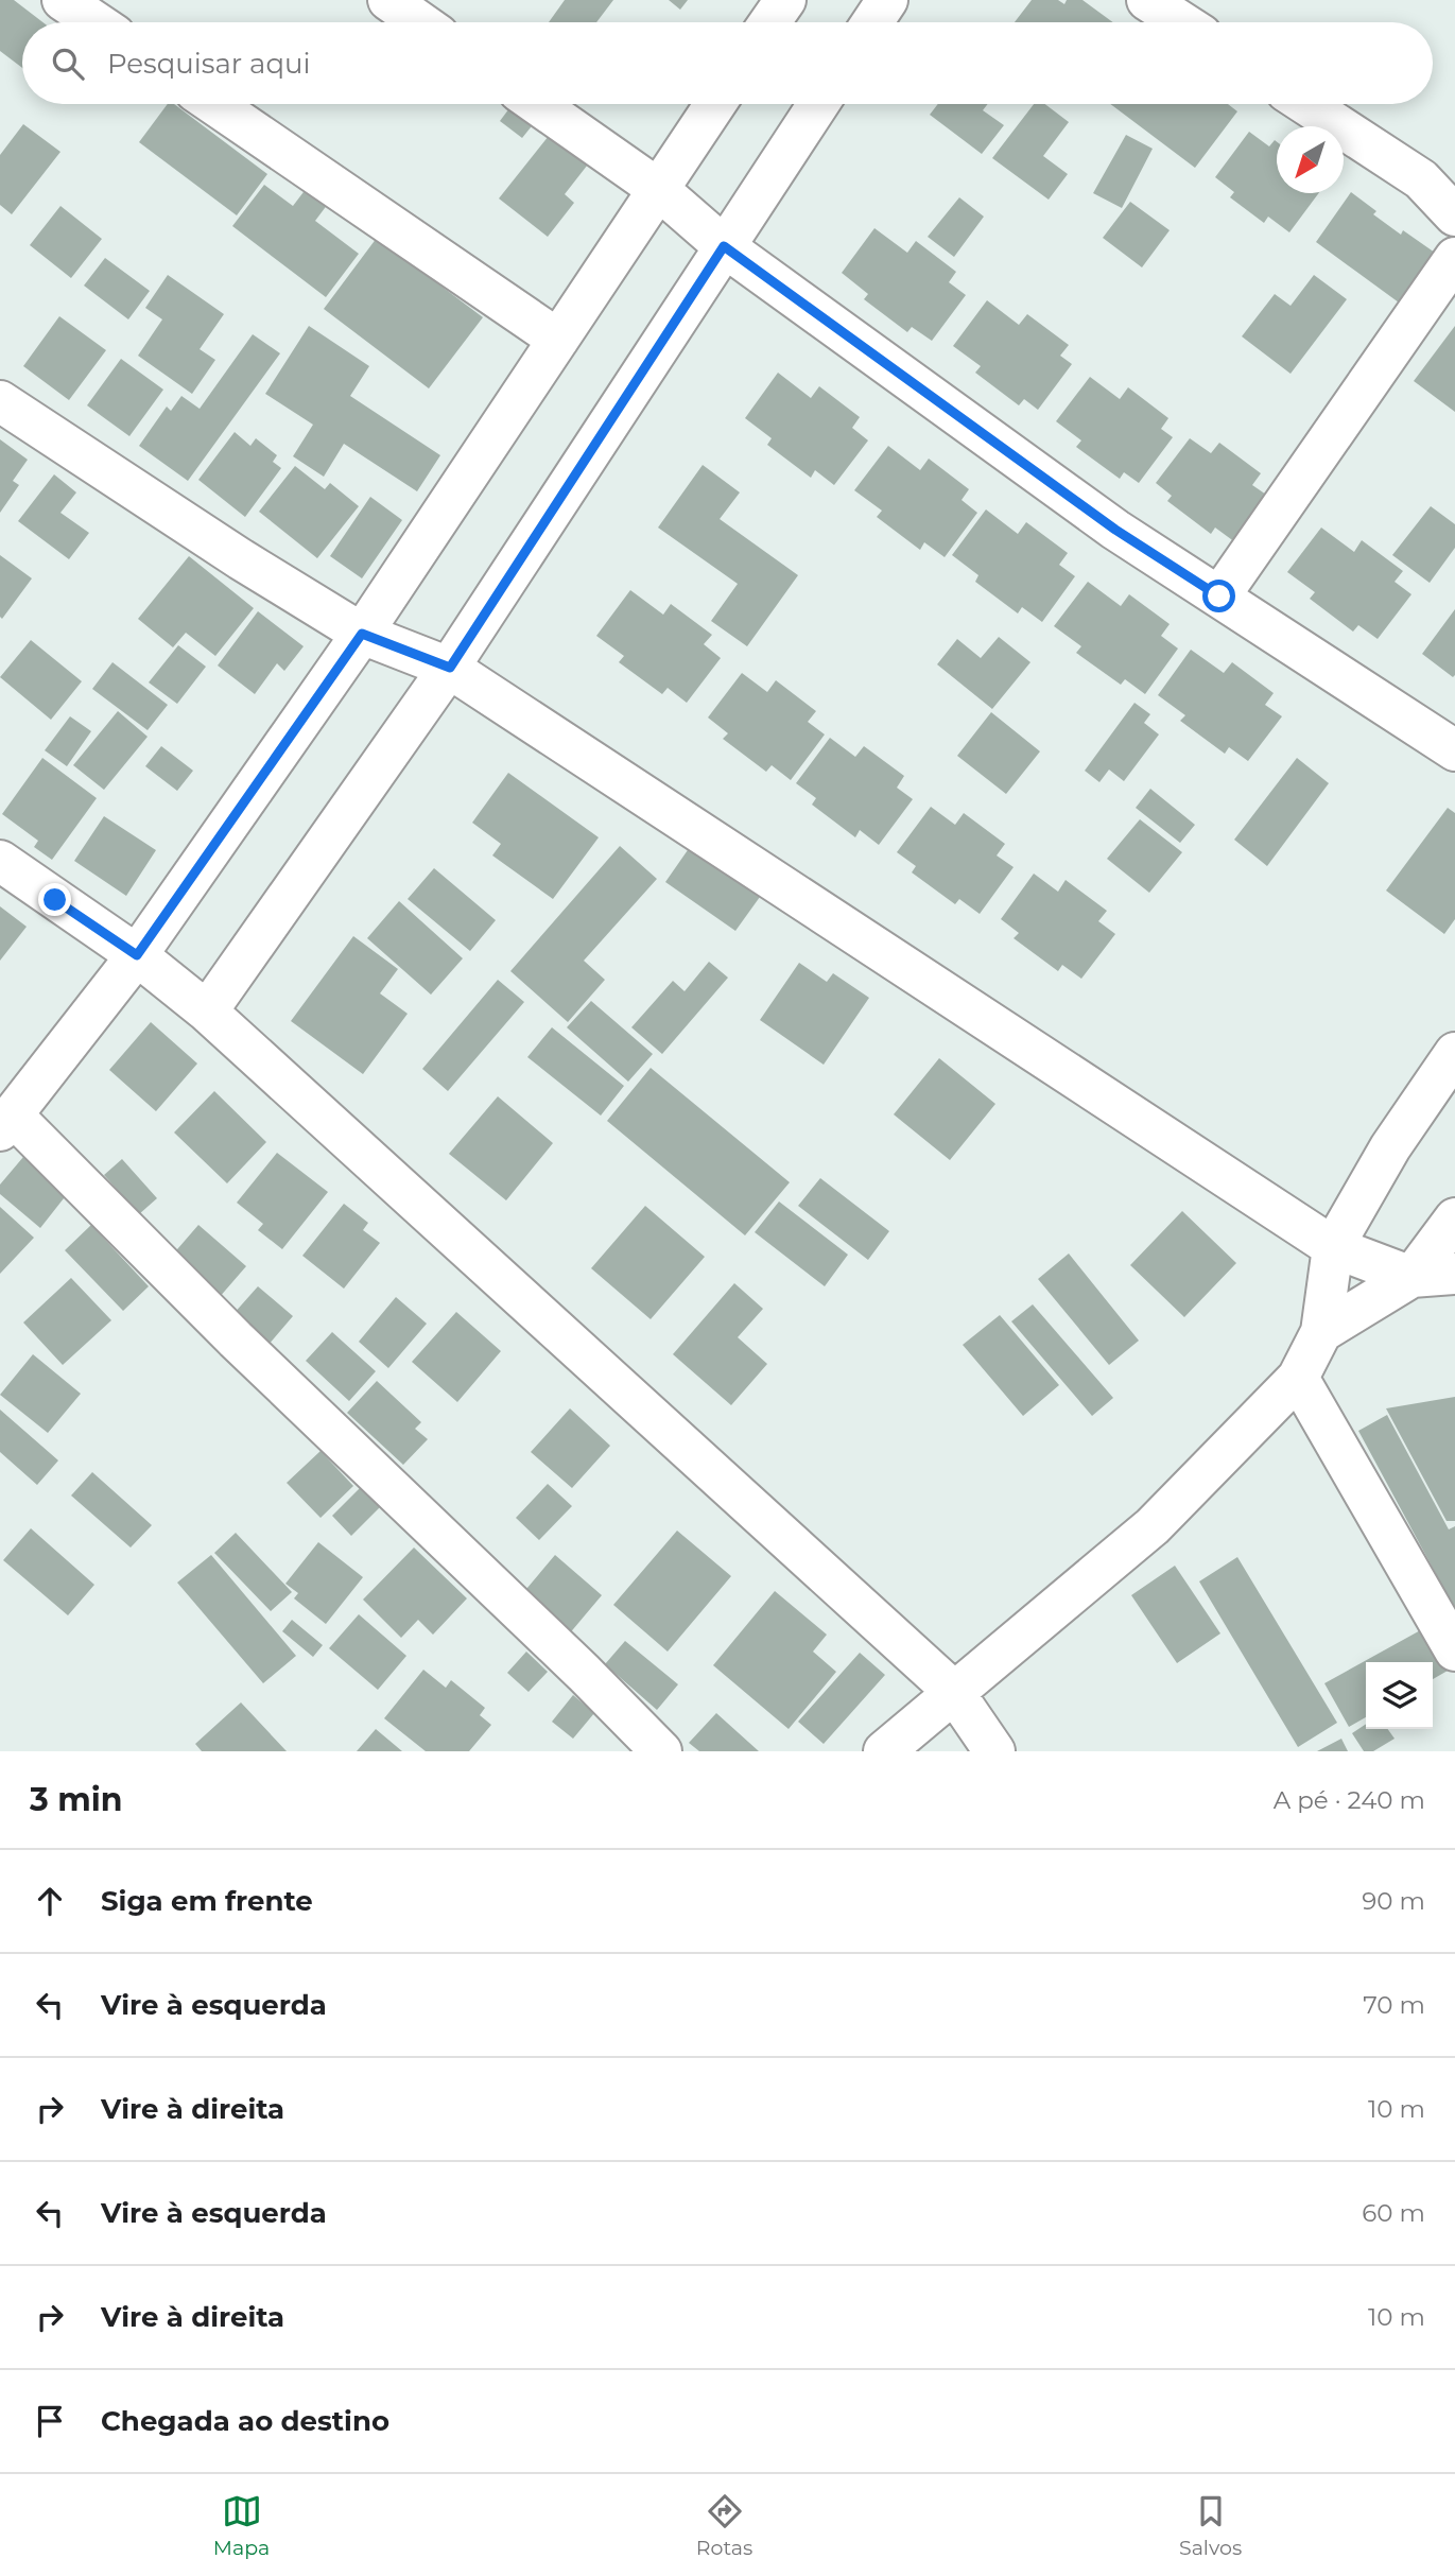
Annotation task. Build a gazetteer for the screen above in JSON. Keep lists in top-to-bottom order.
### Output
{
  "north": "bottom left",
  "page": {
    "search": "Pesquisar aqui",
    "heading": ["3 min", "A pé · 240 m"],
    "list": [
      ["Siga em frente", "90 m"],
      ["Vire à esquerda", "70 m"],
      ["Vire à direita", "10 m"],
      ["Vire à esquerda", "60 m"],
      ["Vire à direita", "10 m"],
      "Chegada ao destino"
    ],
    "nav": ["Mapa", "Rotas", "Salvos"]
  }
}
